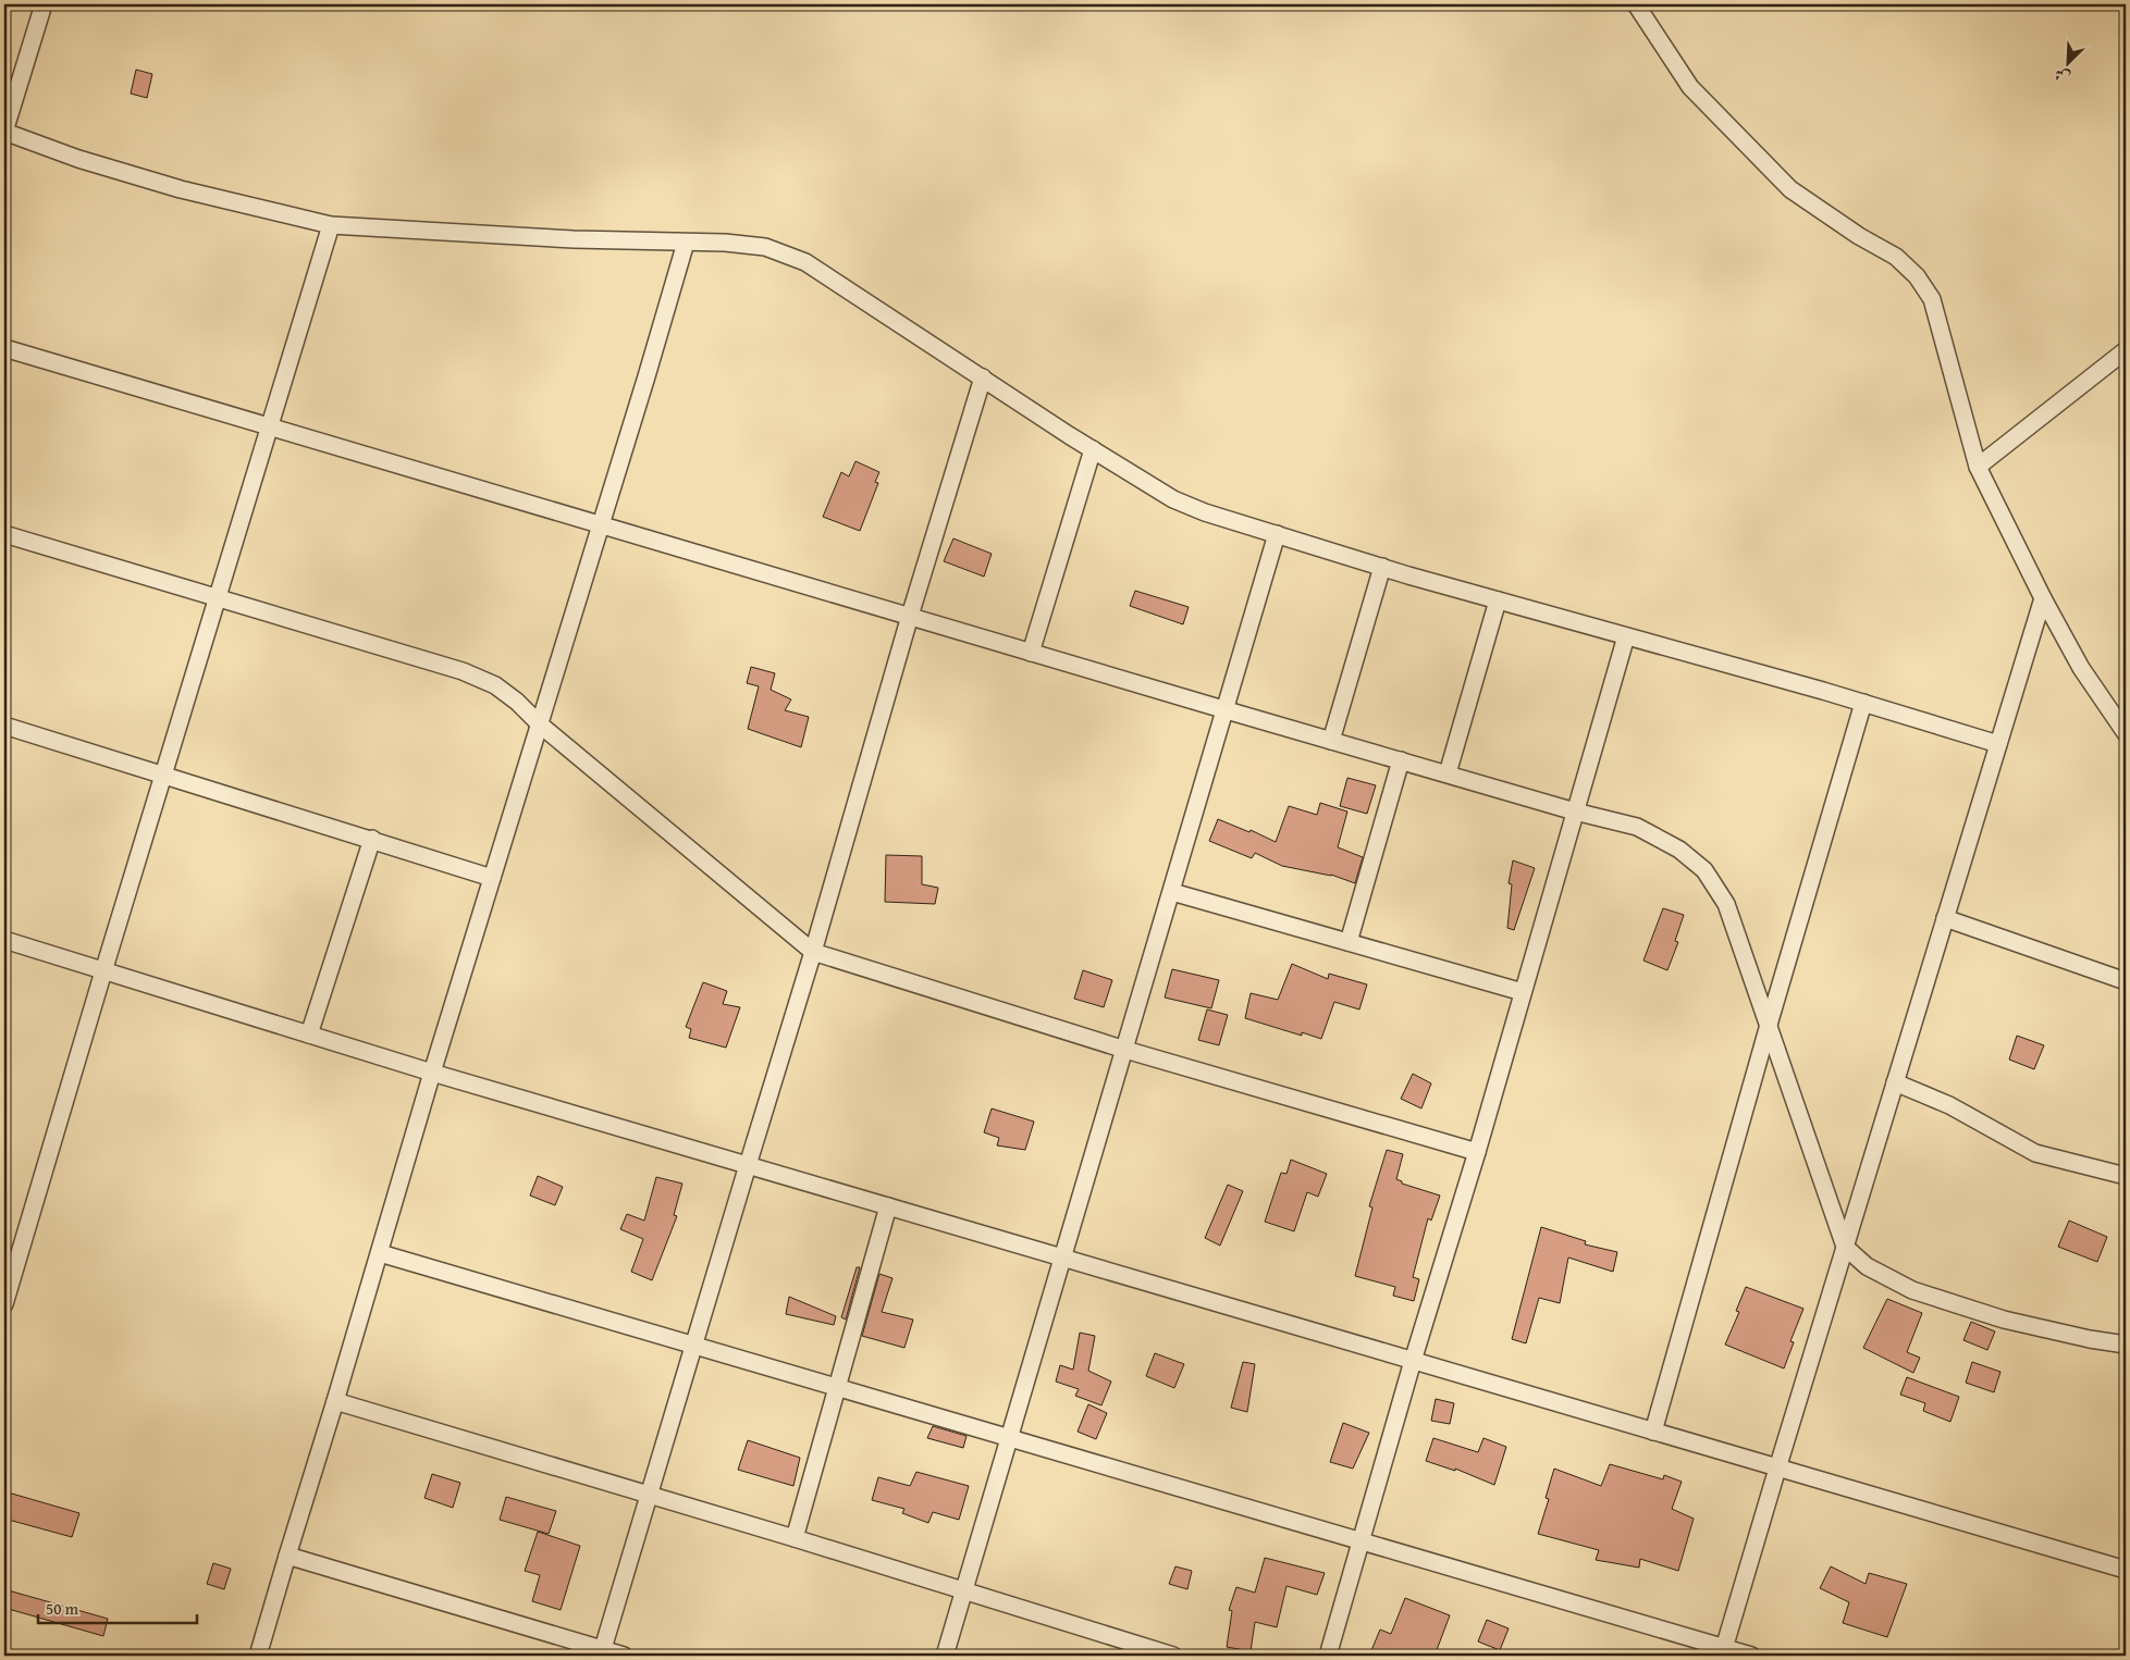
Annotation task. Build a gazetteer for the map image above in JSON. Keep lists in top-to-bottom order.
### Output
{
  "scale_bar": "50 m",
  "north": "bottom left"
}
